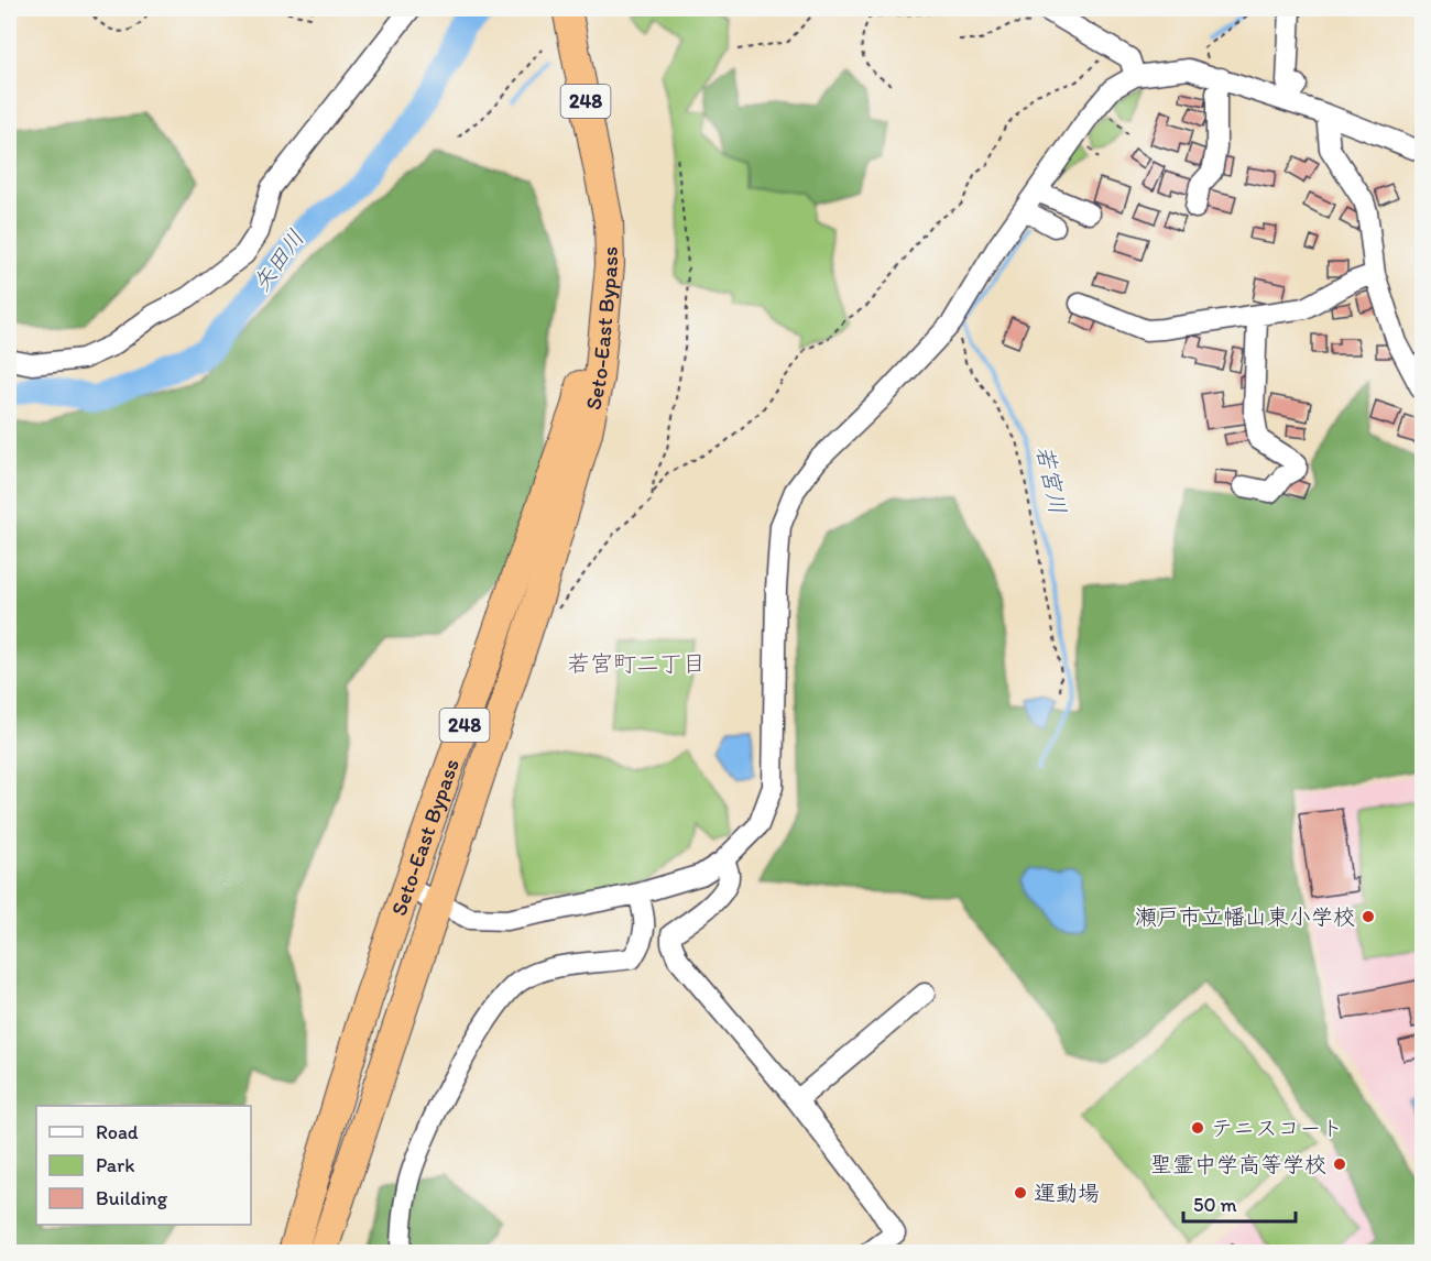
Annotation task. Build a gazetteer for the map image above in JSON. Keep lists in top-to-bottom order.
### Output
{
  "streets": {
    "highway": ["248", "Seto-East Bypass"]
  },
  "districts": ["若宮町二丁目"],
  "water": ["矢田川", "若宮川"],
  "places": [
    "瀬戸市立幡山東小学校",
    "テニスコート",
    "聖霊中学高等学校",
    "運動場"
  ],
  "legend": ["Road", "Park", "Building"],
  "scale_bar": "50 m"
}
